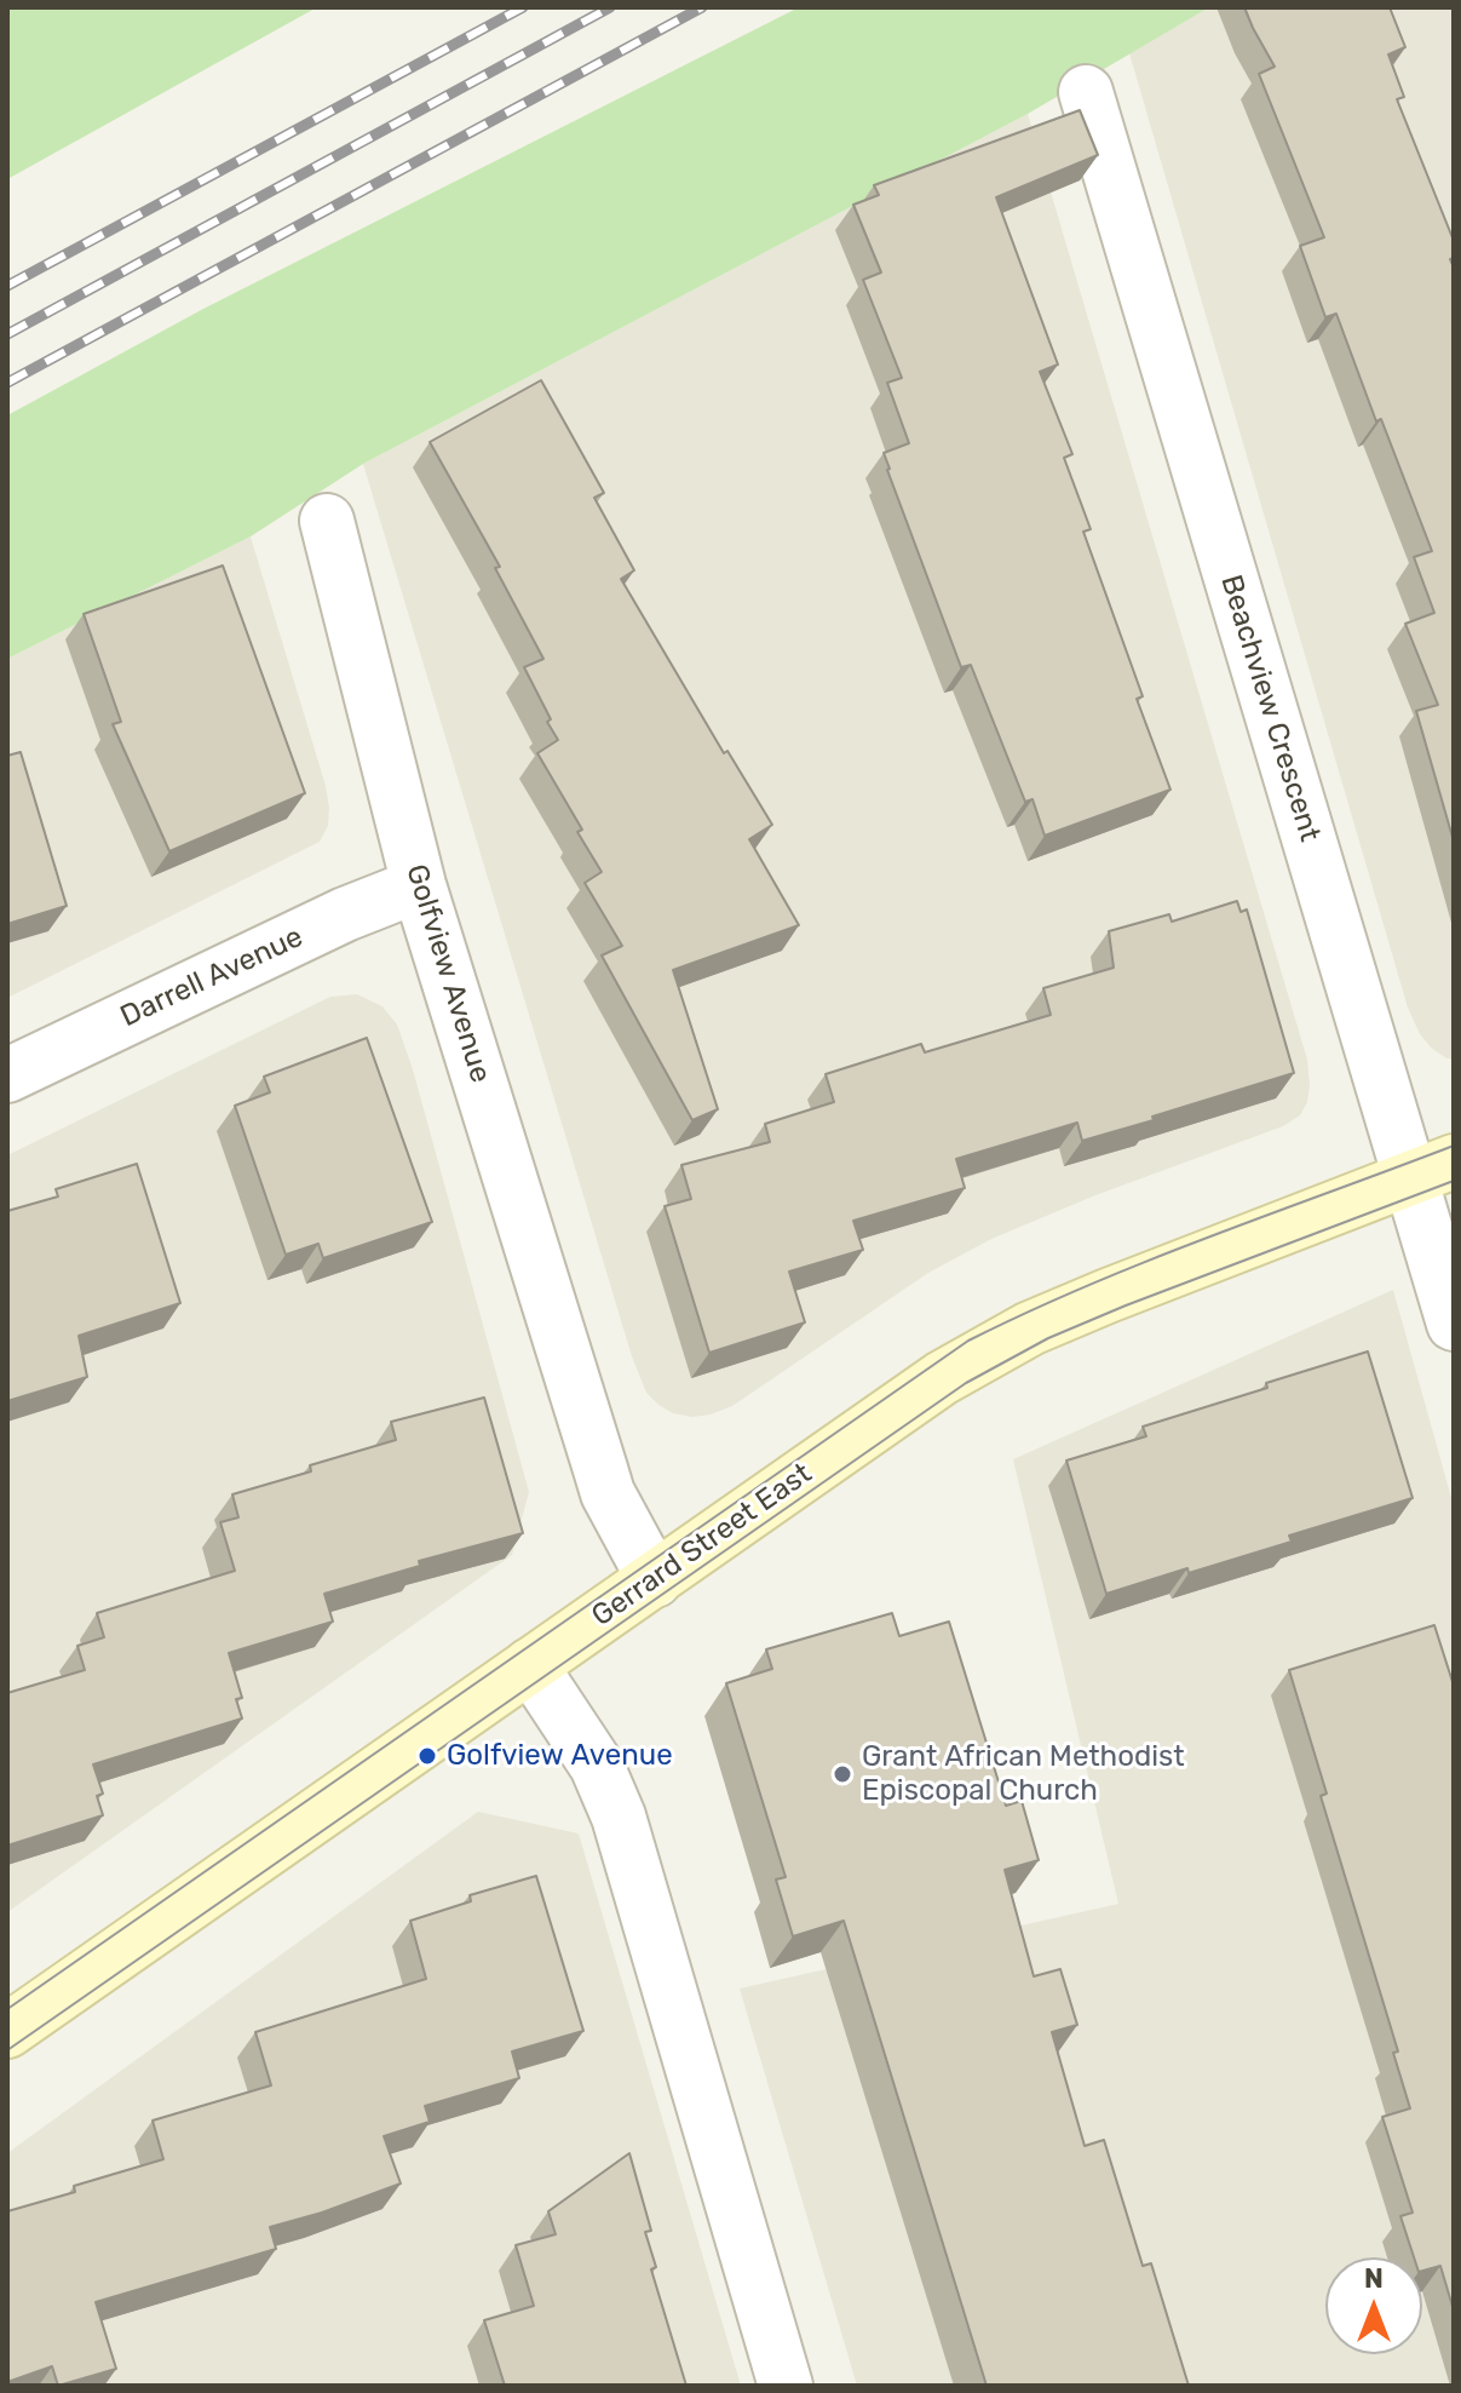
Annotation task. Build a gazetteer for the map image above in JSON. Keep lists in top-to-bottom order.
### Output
{
  "streets": {
    "main road": ["Gerrard Street East"],
    "street": ["Beachview Crescent", "Golfview Avenue", "Darrell Avenue"]
  },
  "crossings": [
    ["Beachview Crescent", "Gerrard Street East"],
    ["Golfview Avenue", "Darrell Avenue"],
    ["Golfview Avenue", "Gerrard Street East"]
  ],
  "places": ["Golfview Avenue", "Grant African Methodist Episcopal Church"],
  "north": "top"
}
